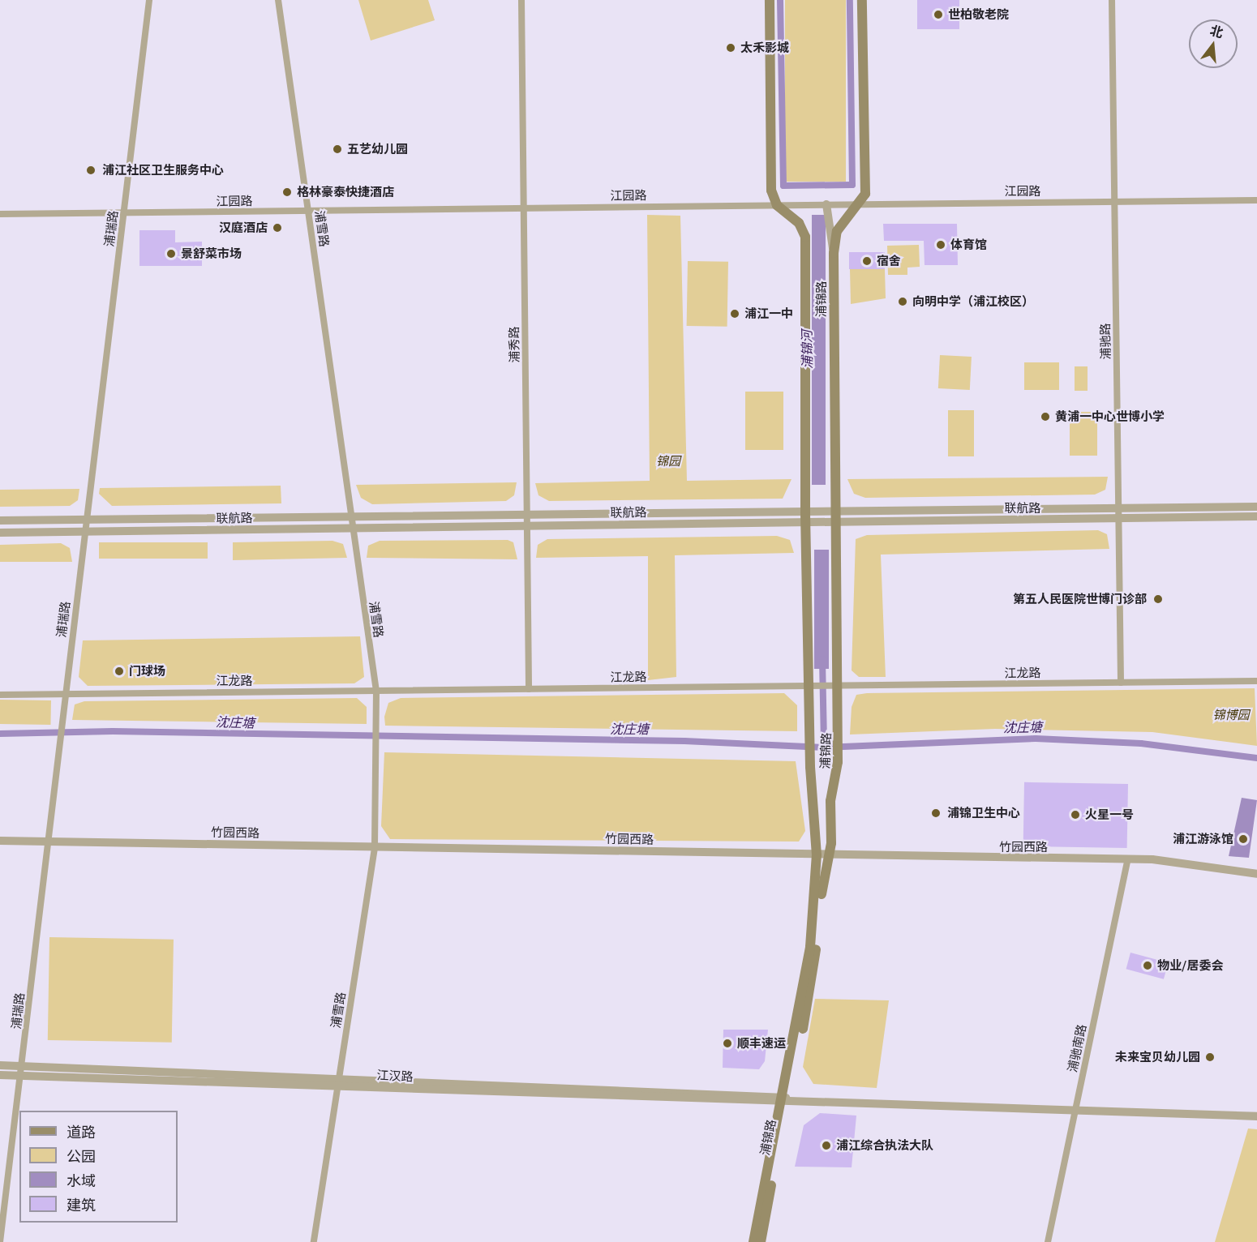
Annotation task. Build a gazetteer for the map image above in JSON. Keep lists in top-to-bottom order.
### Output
{
  "streets": {
    "main road": ["浦锦路"],
    "street": [
      "江园路",
      "浦瑞路",
      "浦雪路",
      "浦驰路",
      "浦秀路",
      "联航路",
      "江龙路",
      "竹园西路",
      "浦驰南路",
      "江汉路"
    ]
  },
  "crossings": [
    ["江园路", "浦瑞路"],
    ["江园路", "浦雪路"],
    ["江园路", "浦锦路"],
    ["江园路", "浦驰路"],
    ["江园路", "浦秀路"],
    ["浦瑞路", "联航路"],
    ["浦瑞路", "江龙路"],
    ["浦瑞路", "竹园西路"],
    ["浦瑞路", "江汉路"],
    ["浦雪路", "联航路"],
    ["浦雪路", "江龙路"],
    ["浦雪路", "竹园西路"],
    ["浦雪路", "江汉路"],
    ["浦锦路", "联航路"],
    ["浦锦路", "江龙路"],
    ["浦锦路", "竹园西路"],
    ["浦锦路", "江汉路"],
    ["浦驰路", "联航路"],
    ["浦驰路", "江龙路"],
    ["浦秀路", "联航路"],
    ["浦秀路", "江龙路"],
    ["竹园西路", "浦驰南路"],
    ["浦驰南路", "江汉路"]
  ],
  "water": ["浦锦河", "沈庄塘"],
  "parks": ["锦园", "锦博园"],
  "places": [
    "世柏敬老院",
    "太禾影城",
    "五艺幼儿园",
    "浦江社区卫生服务中心",
    "格林豪泰快捷酒店",
    "汉庭酒店",
    "体育馆",
    "景舒菜市场",
    "宿舍",
    "向明中学（浦江校区）",
    "浦江一中",
    "黄浦一中心世博小学",
    "第五人民医院世博门诊部",
    "门球场",
    "浦锦卫生中心",
    "火星一号",
    "浦江游泳馆",
    "物业/居委会",
    "顺丰速运",
    "未来宝贝幼儿园",
    "浦江综合执法大队"
  ],
  "legend": [
    "道路",
    "公园",
    "水域",
    "建筑"
  ],
  "north": "top"
}
